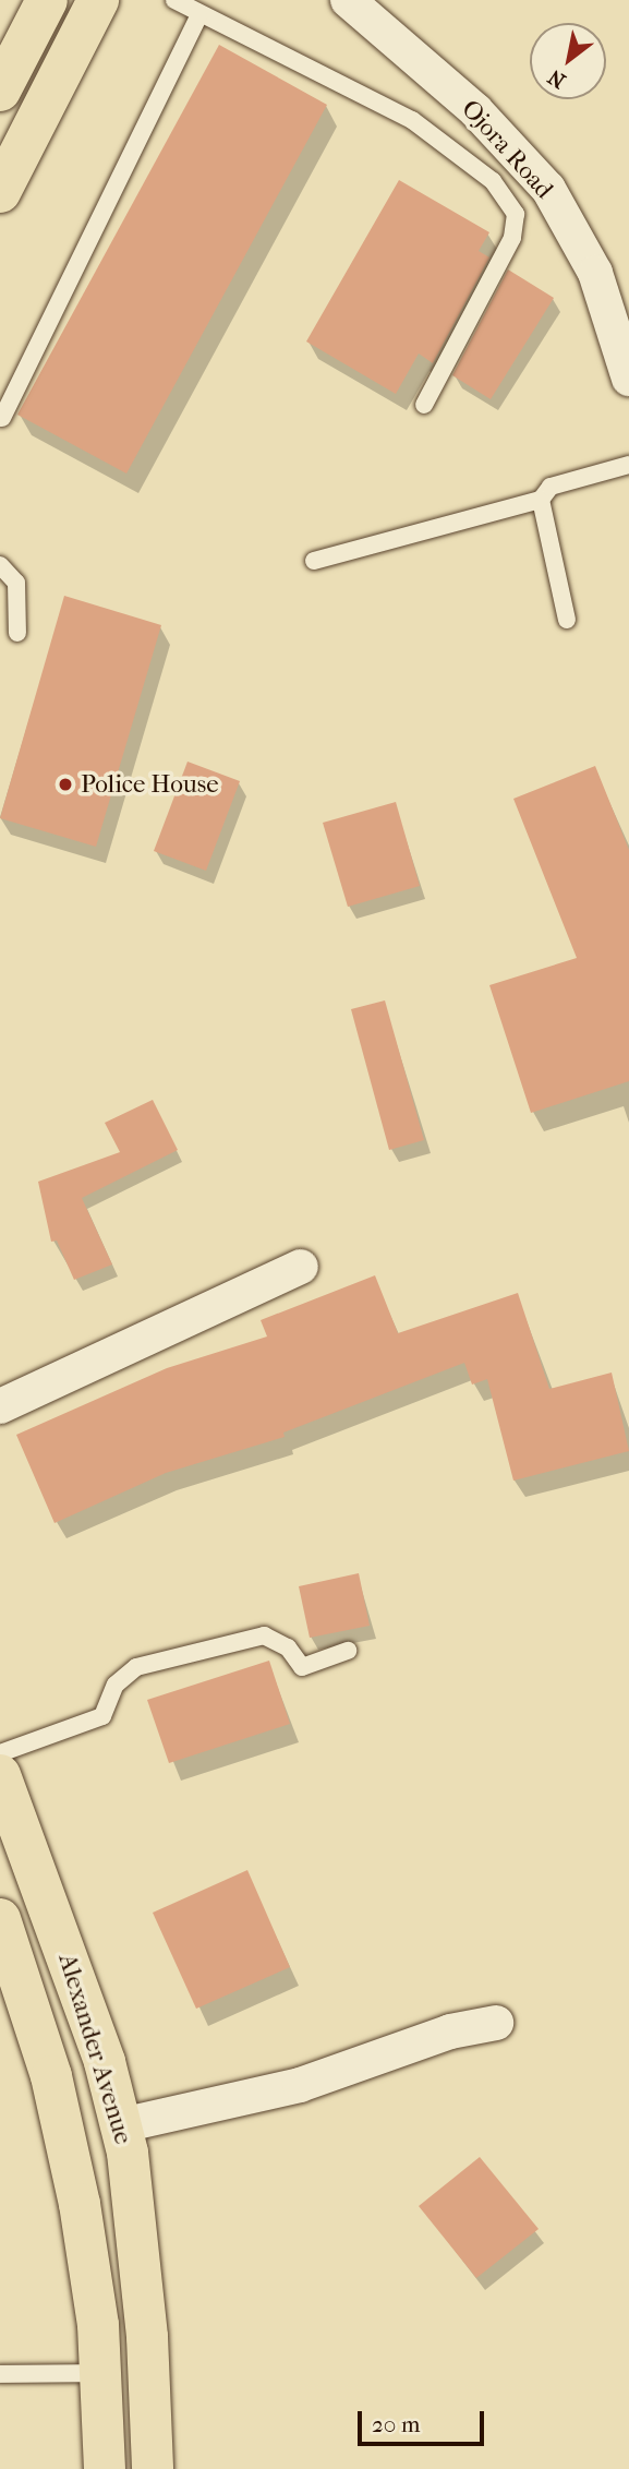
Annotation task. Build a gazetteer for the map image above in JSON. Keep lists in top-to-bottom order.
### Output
{
  "streets": {
    "main road": ["Alexander Avenue"],
    "street": ["Ojora Road"]
  },
  "places": ["Police House"],
  "scale_bar": "20 m",
  "north": "bottom left"
}
